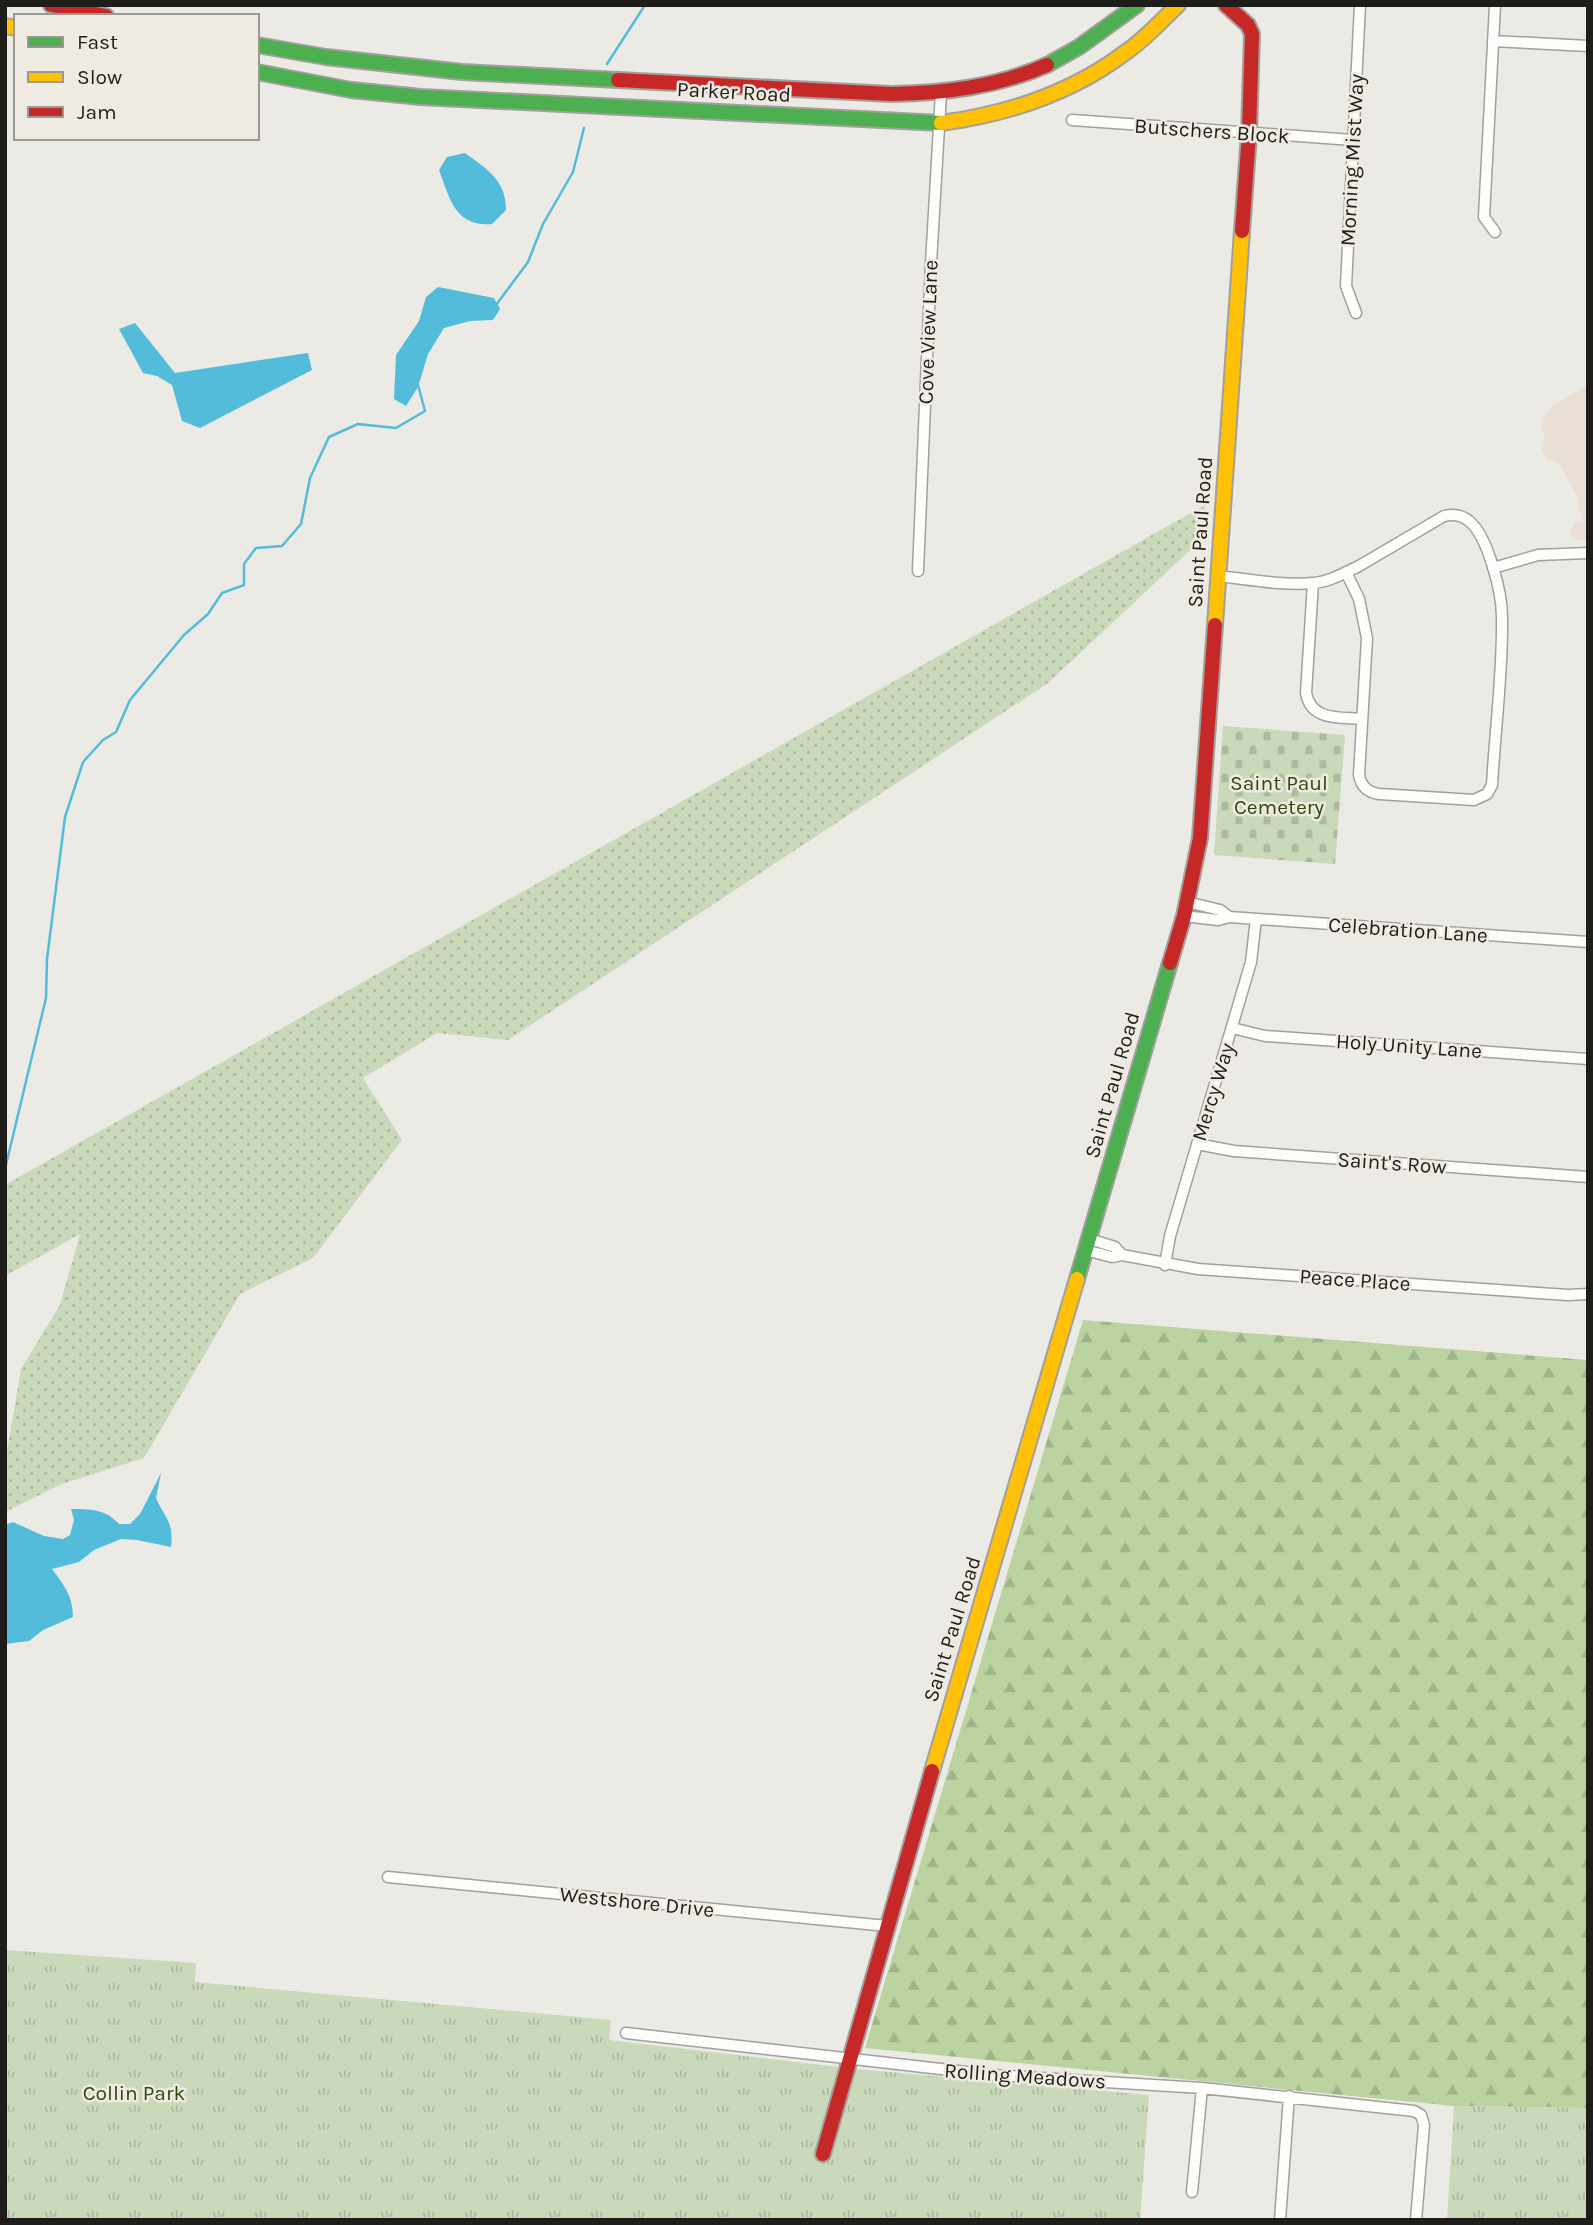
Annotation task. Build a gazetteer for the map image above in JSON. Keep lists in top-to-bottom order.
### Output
{
  "streets": {
    "street": [
      "Parker Road",
      "Butschers Block",
      "Morning Mist Way",
      "Cove View Lane",
      "Saint Paul Road",
      "Celebration Lane",
      "Holy Unity Lane",
      "Mercy Way",
      "Saint's Row",
      "Peace Place",
      "Westshore Drive",
      "Rolling Meadows"
    ]
  },
  "crossings": [
    ["Parker Road", "Cove View Lane"],
    ["Butschers Block", "Morning Mist Way"],
    ["Butschers Block", "Saint Paul Road"],
    ["Saint Paul Road", "Celebration Lane"],
    ["Saint Paul Road", "Peace Place"],
    ["Saint Paul Road", "Westshore Drive"],
    ["Saint Paul Road", "Rolling Meadows"],
    ["Celebration Lane", "Mercy Way"],
    ["Holy Unity Lane", "Mercy Way"],
    ["Mercy Way", "Saint's Row"],
    ["Mercy Way", "Peace Place"]
  ],
  "parks": ["Saint Paul Cemetery", "Collin Park"],
  "legend": ["Fast", "Slow", "Jam"]
}
